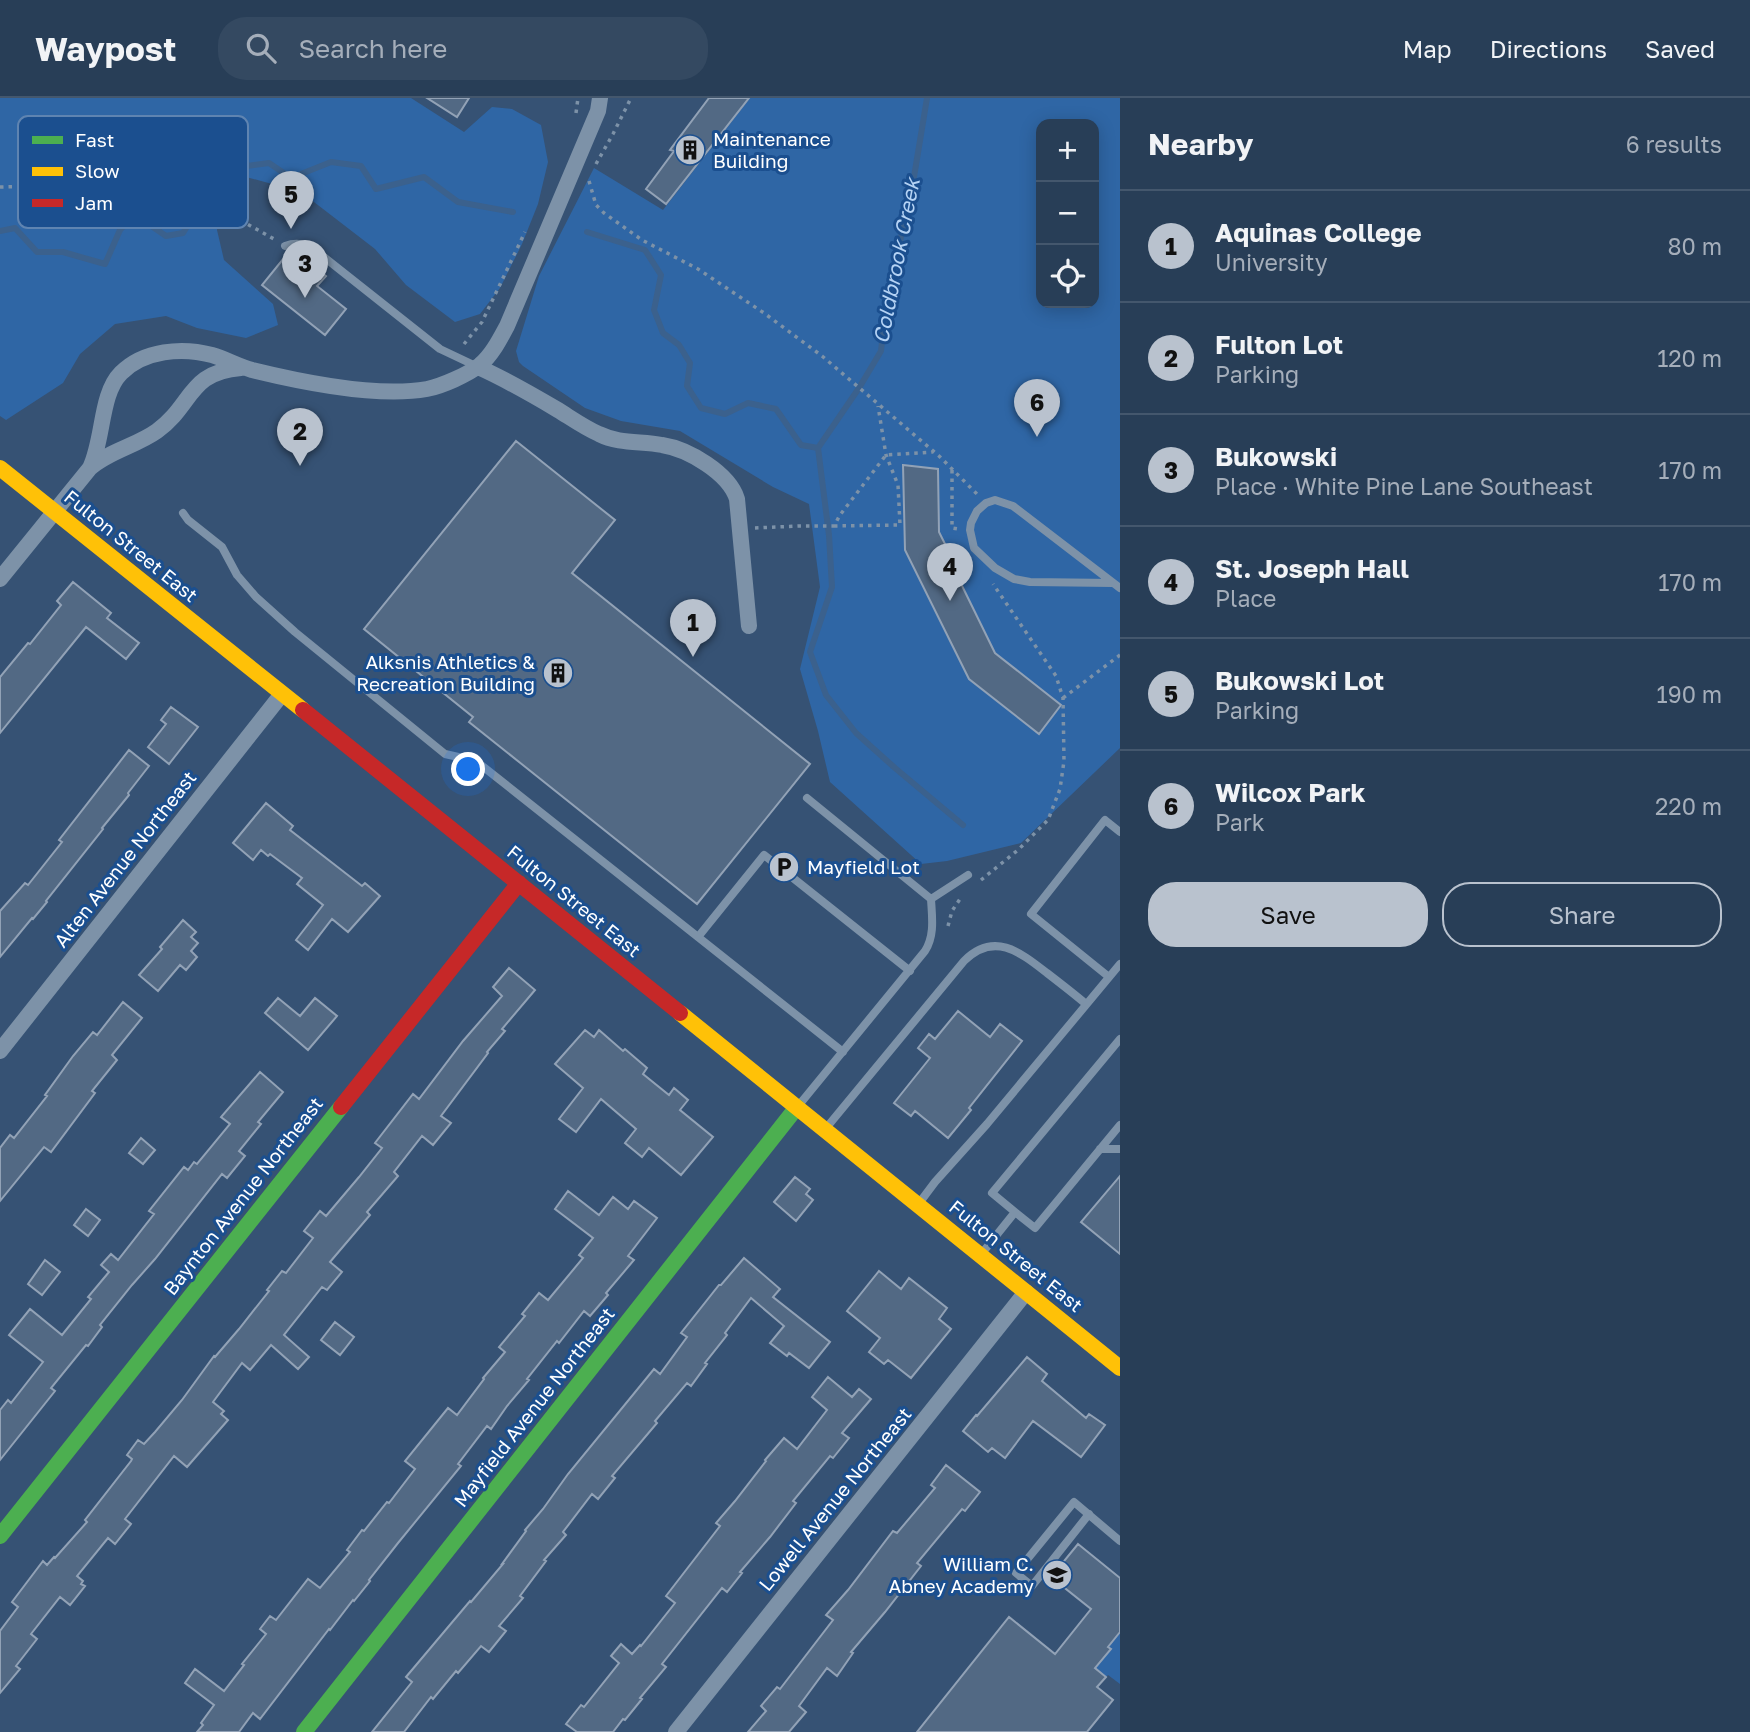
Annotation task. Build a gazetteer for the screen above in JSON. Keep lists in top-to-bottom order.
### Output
{
  "streets": {
    "street": [
      "Fulton Street East",
      "Alten Avenue Northeast",
      "Baynton Avenue Northeast",
      "Mayfield Avenue Northeast",
      "Lowell Avenue Northeast"
    ]
  },
  "crossings": [
    ["Fulton Street East", "Alten Avenue Northeast"],
    ["Fulton Street East", "Baynton Avenue Northeast"],
    ["Fulton Street East", "Mayfield Avenue Northeast"],
    ["Fulton Street East", "Lowell Avenue Northeast"]
  ],
  "water": ["Coldbrook Creek"],
  "places": {
    "building": ["Maintenance Building", "Alksnis Athletics & Recreation Building"],
    "parking": ["Mayfield Lot"],
    "school or university": ["William C. Abney Academy"]
  },
  "legend": ["Fast", "Slow", "Jam"],
  "page": {
    "header": "Waypost",
    "search": "Search here",
    "nav": ["Map", "Directions", "Saved"],
    "heading": ["Nearby", "6 results"],
    "map_buttons": ["+", "−"],
    "pins": [
      "5",
      "3",
      "6",
      "2",
      "4",
      "1"
    ],
    "list": [
      {
        "mark": "1",
        "name": "Aquinas College",
        "note": "University",
        "value": "80 m"
      },
      {
        "mark": "2",
        "name": "Fulton Lot",
        "note": "Parking",
        "value": "120 m"
      },
      {
        "mark": "3",
        "name": "Bukowski",
        "note": "Place · White Pine Lane Southeast",
        "value": "170 m"
      },
      {
        "mark": "4",
        "name": "St. Joseph Hall",
        "note": "Place",
        "value": "170 m"
      },
      {
        "mark": "5",
        "name": "Bukowski Lot",
        "note": "Parking",
        "value": "190 m"
      },
      {
        "mark": "6",
        "name": "Wilcox Park",
        "note": "Park",
        "value": "220 m"
      }
    ],
    "buttons": ["Save", "Share"]
  }
}
